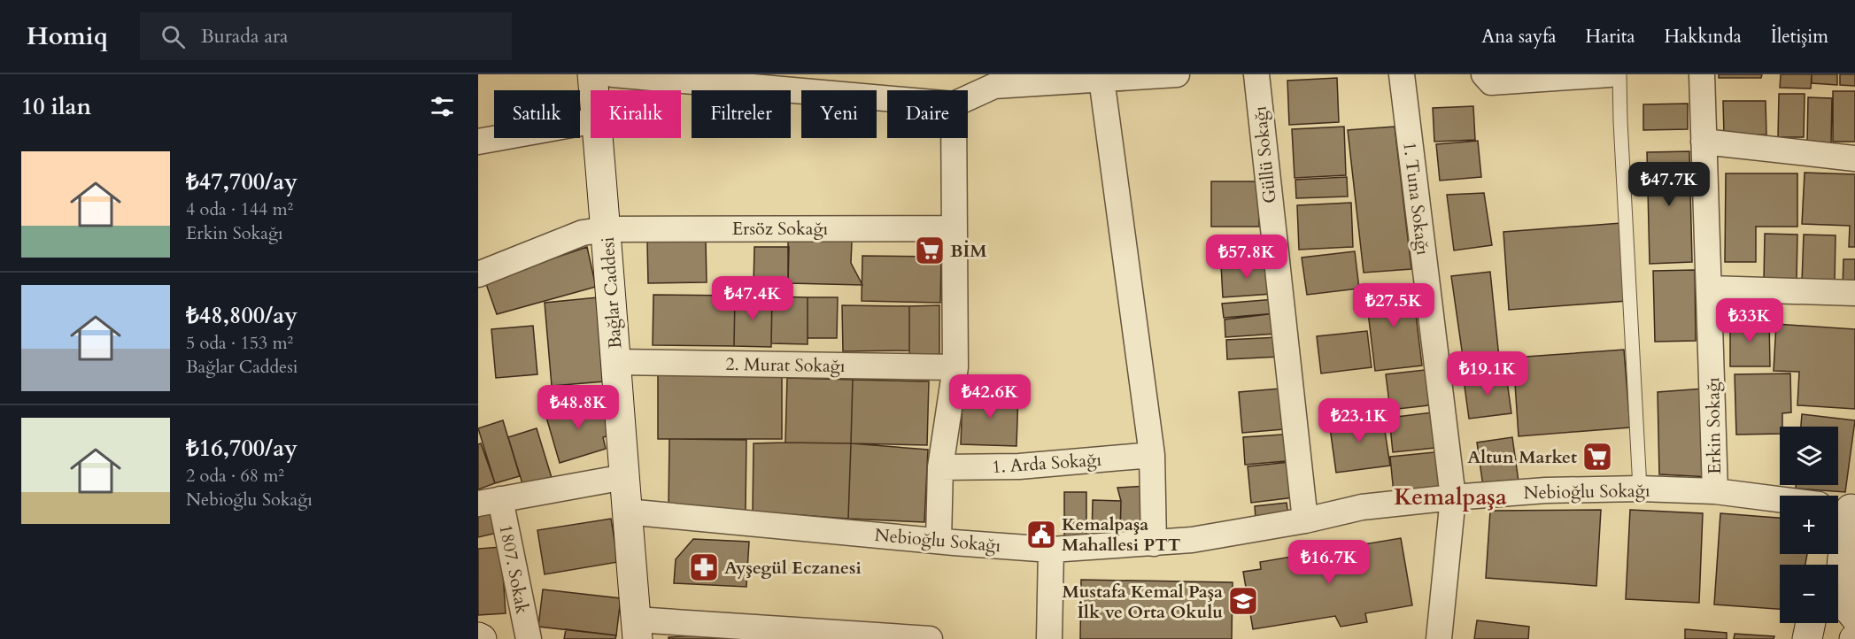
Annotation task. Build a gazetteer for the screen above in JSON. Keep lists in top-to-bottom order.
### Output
{
  "streets": {
    "street": [
      "Güllü Sokağı",
      "1. Tuna Sokağı",
      "Ersöz Sokağı",
      "Bağlar Caddesi",
      "2. Murat Sokağı",
      "Erkin Sokağı",
      "1. Arda Sokağı",
      "Nebioğlu Sokağı",
      "1807. Sokak"
    ]
  },
  "crossings": [
    ["Güllü Sokağı", "Nebioğlu Sokağı"],
    ["1. Tuna Sokağı", "Nebioğlu Sokağı"],
    ["Ersöz Sokağı", "Bağlar Caddesi"],
    ["Bağlar Caddesi", "2. Murat Sokağı"],
    ["Bağlar Caddesi", "Nebioğlu Sokağı"],
    ["Erkin Sokağı", "Nebioğlu Sokağı"]
  ],
  "districts": ["Kemalpaşa"],
  "places": {
    "supermarket": ["BİM", "Altun Market"],
    "public building": ["Kemalpaşa Mahallesi PTT"],
    "pharmacy": ["Ayşegül Eczanesi"],
    "school or university": ["Mustafa Kemal Paşa İlk ve Orta Okulu"]
  },
  "page": {
    "header": "Homiq",
    "search": "Burada ara",
    "nav": [
      "Ana sayfa",
      "Harita",
      "Hakkında",
      "İletişim"
    ],
    "heading": "10 ilan",
    "chip": [
      "Satılık",
      "Kiralık",
      "Filtreler",
      "Yeni",
      "Daire"
    ],
    "list": [
      {
        "name": "₺47,700/ay",
        "note": "4 oda · 144 m² · Erkin Sokağı"
      },
      {
        "name": "₺48,800/ay",
        "note": "5 oda · 153 m² · Bağlar Caddesi"
      },
      {
        "name": "₺16,700/ay",
        "note": "2 oda · 68 m² · Nebioğlu Sokağı"
      }
    ],
    "price": [
      "₺47.7K",
      "₺57.8K",
      "₺47.4K",
      "₺27.5K",
      "₺33K",
      "₺19.1K",
      "₺42.6K",
      "₺48.8K",
      "₺23.1K",
      "₺16.7K"
    ],
    "map_buttons": ["+", "−"]
  }
}
